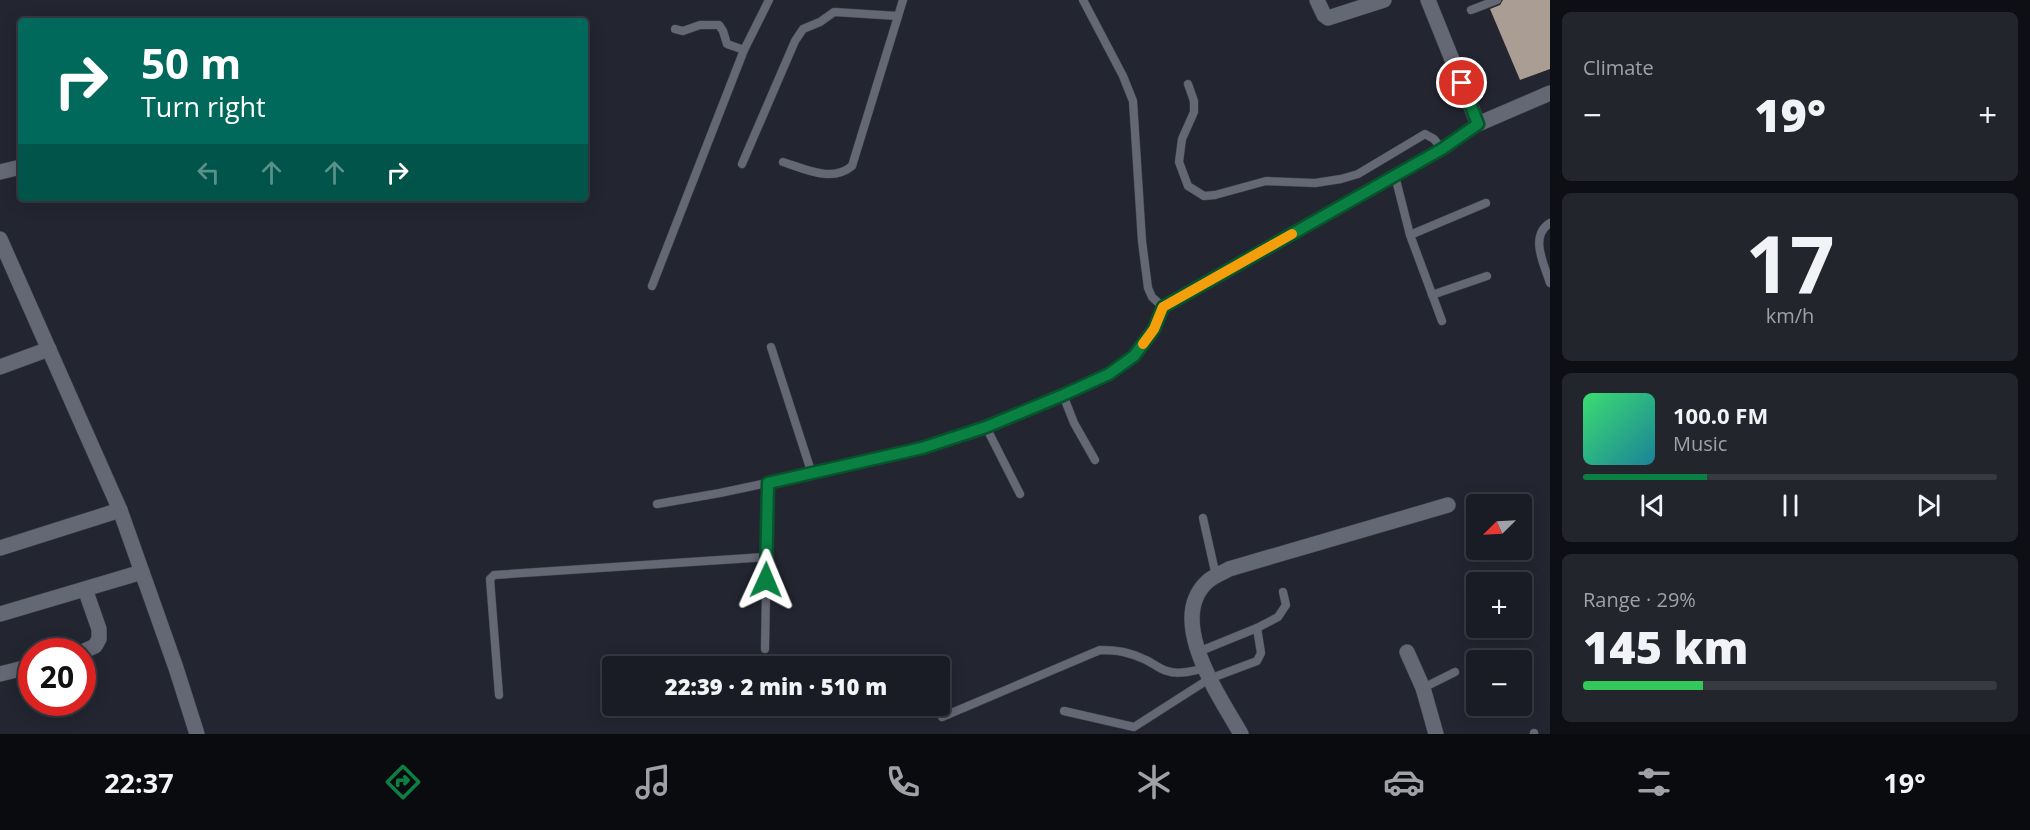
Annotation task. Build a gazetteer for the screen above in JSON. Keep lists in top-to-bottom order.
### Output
{
  "north": "bottom left",
  "page": {
    "tile": [
      "Climate",
      ["17", "km/h"],
      ["Range · 29%", "145 km"]
    ],
    "turn": ["50 m", "Turn right"],
    "heat": ["−", "19°", "+"],
    "song": ["100.0 FM", "Music"],
    "map_buttons": ["+", "−"],
    "limit": "20",
    "trip": "22:39 · 2 min · 510 m",
    "tabs": ["22:37", "19°"]
  }
}
